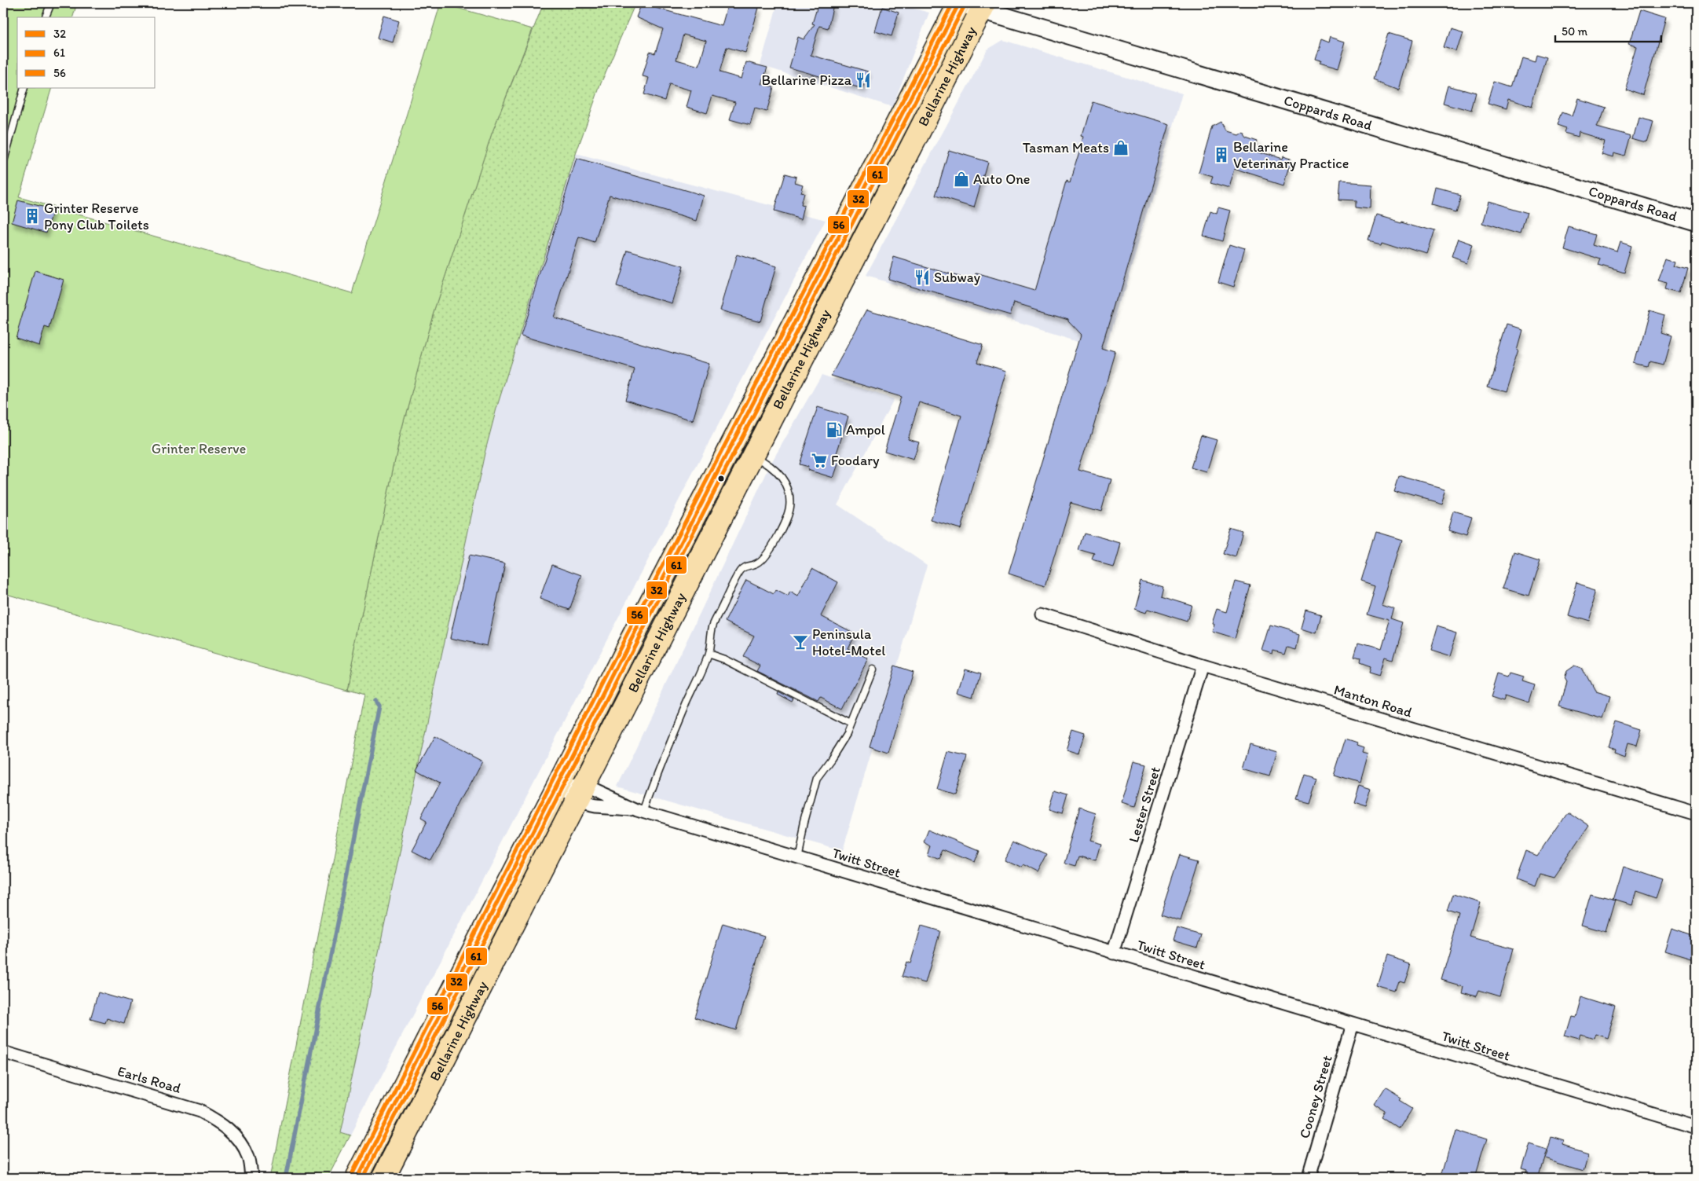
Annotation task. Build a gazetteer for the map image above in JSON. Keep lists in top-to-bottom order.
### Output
{
  "streets": {
    "highway": ["Bellarine Highway"],
    "street": [
      "Coppards Road",
      "Manton Road",
      "Lester Street",
      "Twitt Street",
      "Earls Road",
      "Cooney Street"
    ]
  },
  "crossings": [
    ["Bellarine Highway", "Coppards Road"],
    ["Bellarine Highway", "Twitt Street"],
    ["Manton Road", "Lester Street"],
    ["Lester Street", "Twitt Street"],
    ["Twitt Street", "Cooney Street"]
  ],
  "parks": ["Grinter Reserve"],
  "places": {
    "restaurant": ["Bellarine Pizza", "Subway"],
    "shop": ["Tasman Meats", "Auto One"],
    "building": ["Bellarine Veterinary Practice", "Grinter Reserve Pony Club Toilets"],
    "fuel station": ["Ampol"],
    "supermarket": ["Foodary"],
    "bar": ["Peninsula Hotel-Motel"]
  },
  "lines": ["transit line 32", "transit line 56", "transit line 61"],
  "legend": ["32", "61", "56"],
  "scale_bar": "50 m"
}
